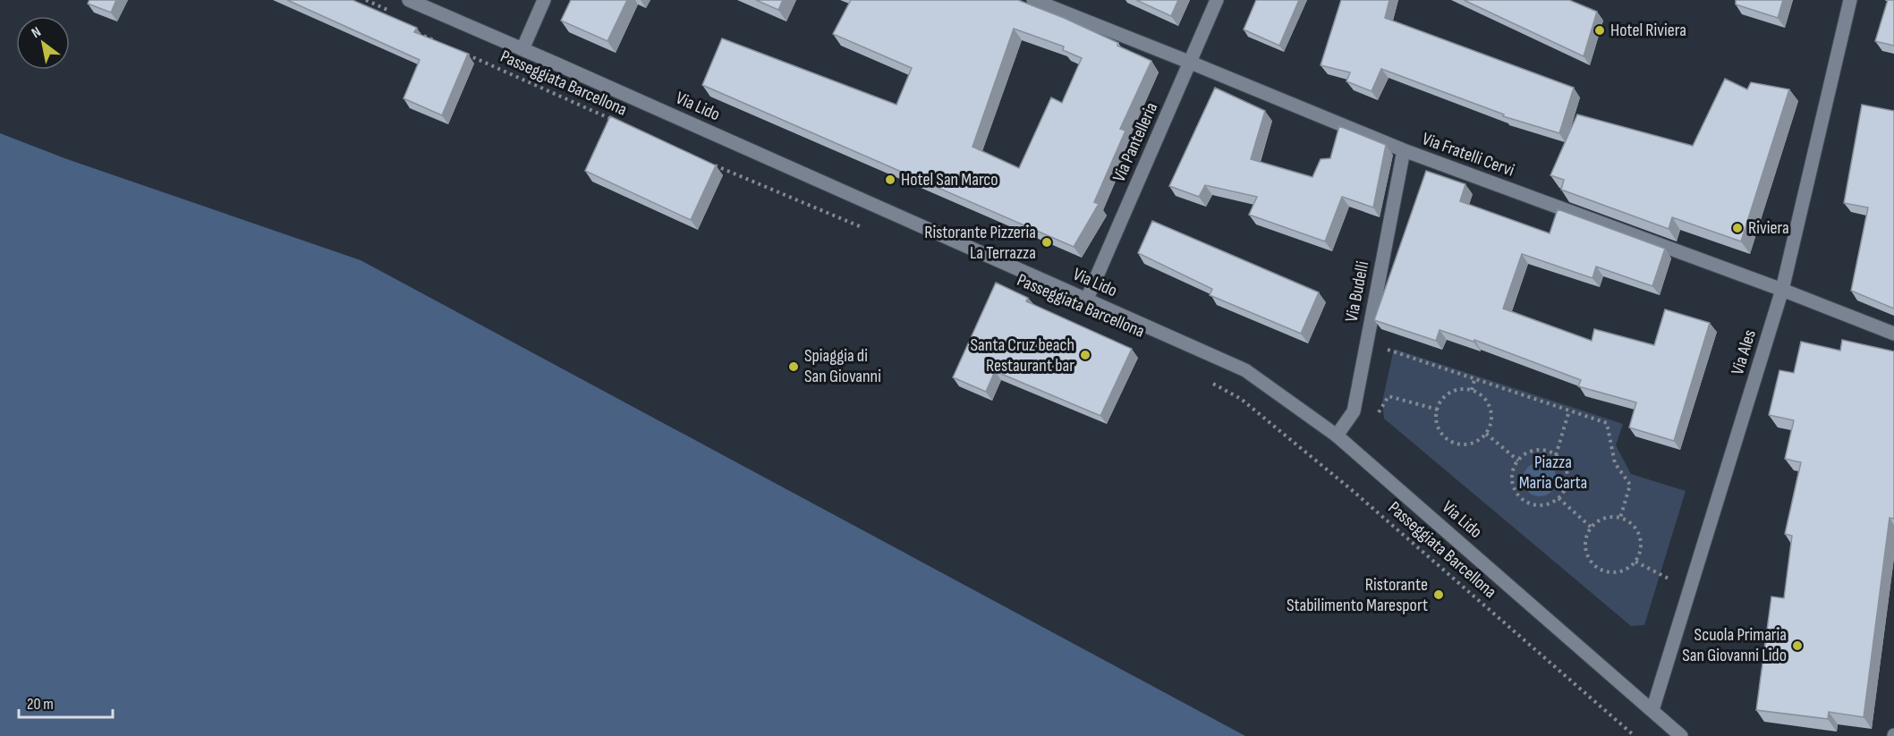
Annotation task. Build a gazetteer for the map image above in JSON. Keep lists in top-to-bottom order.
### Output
{
  "streets": {
    "street": [
      "Via Lido",
      "Via Pantelleria",
      "Via Fratelli Cervi",
      "Via Budelli",
      "Via Ales"
    ],
    "path": ["Passeggiata Barcellona"]
  },
  "crossings": [
    ["Via Lido", "Via Pantelleria"],
    ["Via Lido", "Via Budelli"],
    ["Via Lido", "Via Ales"],
    ["Via Pantelleria", "Via Fratelli Cervi"],
    ["Via Fratelli Cervi", "Via Budelli"],
    ["Via Fratelli Cervi", "Via Ales"]
  ],
  "parks": ["Piazza Maria Carta"],
  "places": [
    "Hotel Riviera",
    "Hotel San Marco",
    "Riviera",
    "Ristorante Pizzeria La Terrazza",
    "Santa Cruz beach Restaurant bar",
    "Spiaggia di San Giovanni",
    "Ristorante Stabilimento Maresport",
    "Scuola Primaria San Giovanni Lido"
  ],
  "scale_bar": "20 m",
  "north": "top left"
}
